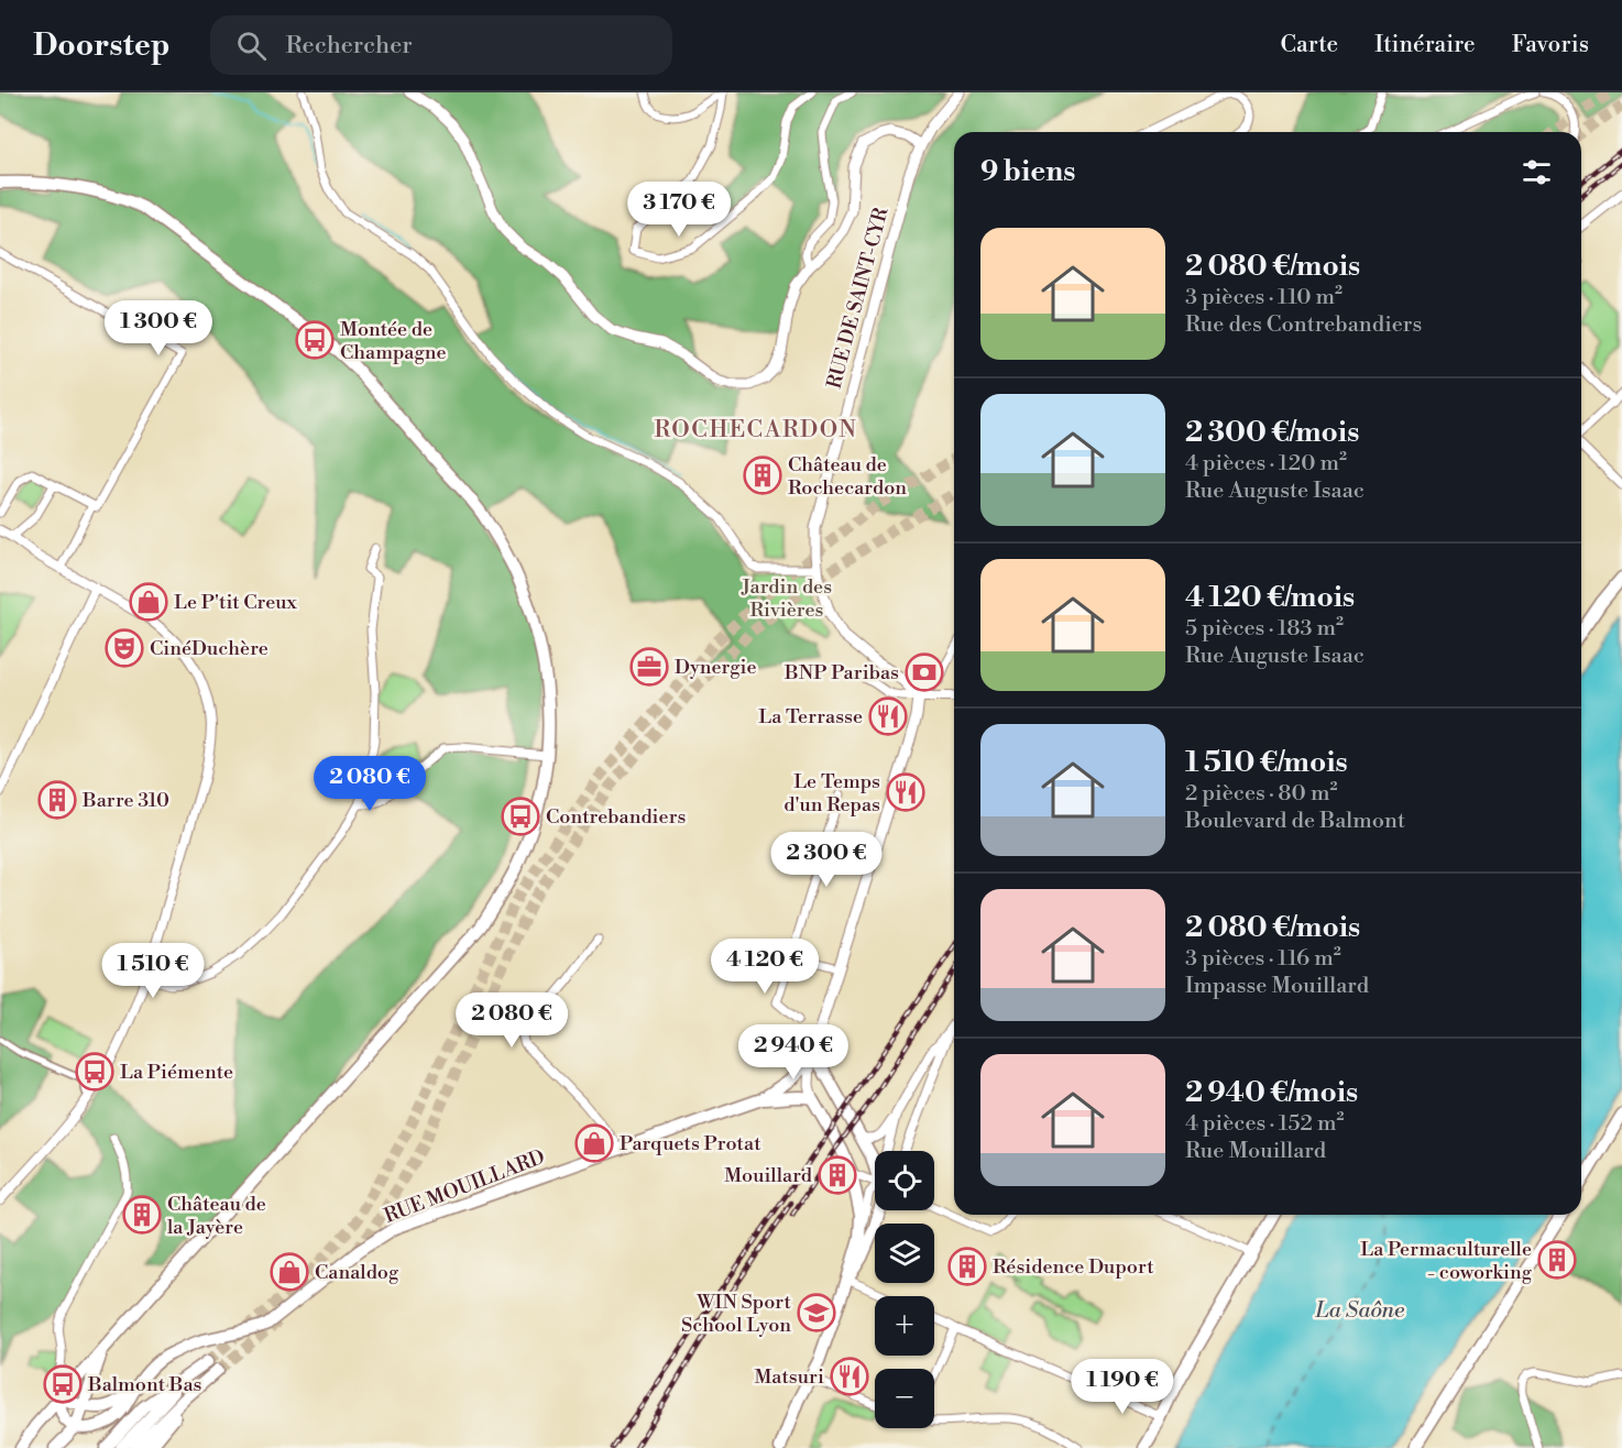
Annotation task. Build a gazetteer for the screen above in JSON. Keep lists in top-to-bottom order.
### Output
{
  "streets": {
    "main road": ["RUE DE SAINT-CYR", "RUE MOUILLARD"]
  },
  "districts": ["ROCHECARDON"],
  "water": ["La Saône"],
  "parks": ["Jardin des Rivières"],
  "places": {
    "bus stop": [
      "Montée de Champagne",
      "Contrebandiers",
      "La Piémente",
      "Balmont Bas"
    ],
    "building": [
      "Château de Rochecardon",
      "Barre 310",
      "Mouillard",
      "Château de la Jayère",
      "La Permaculturelle - coworking",
      "Résidence Duport"
    ],
    "shop": ["Le P'tit Creux", "Parquets Protat", "Canaldog"],
    "theatre": ["CinéDuchère"],
    "office": ["Dynergie"],
    "bank": ["BNP Paribas"],
    "restaurant": ["La Terrasse", "Le Temps d'un Repas", "Matsuri"],
    "school or university": ["WIN Sport School Lyon"]
  },
  "page": {
    "header": "Doorstep",
    "search": "Rechercher",
    "nav": ["Carte", "Itinéraire", "Favoris"],
    "heading": "9 biens",
    "price": [
      "3 170 €",
      "1 300 €",
      "2 080 €",
      "2 300 €",
      "4 120 €",
      "1 510 €",
      "2 080 €",
      "2 940 €",
      "1 190 €"
    ],
    "list": [
      {
        "name": "2 080 €/mois",
        "note": "3 pièces · 110 m² · Rue des Contrebandiers"
      },
      {
        "name": "2 300 €/mois",
        "note": "4 pièces · 120 m² · Rue Auguste Isaac"
      },
      {
        "name": "4 120 €/mois",
        "note": "5 pièces · 183 m² · Rue Auguste Isaac"
      },
      {
        "name": "1 510 €/mois",
        "note": "2 pièces · 80 m² · Boulevard de Balmont"
      },
      {
        "name": "2 080 €/mois",
        "note": "3 pièces · 116 m² · Impasse Mouillard"
      },
      {
        "name": "2 940 €/mois",
        "note": "4 pièces · 152 m² · Rue Mouillard"
      }
    ],
    "map_buttons": ["+", "−"]
  }
}
